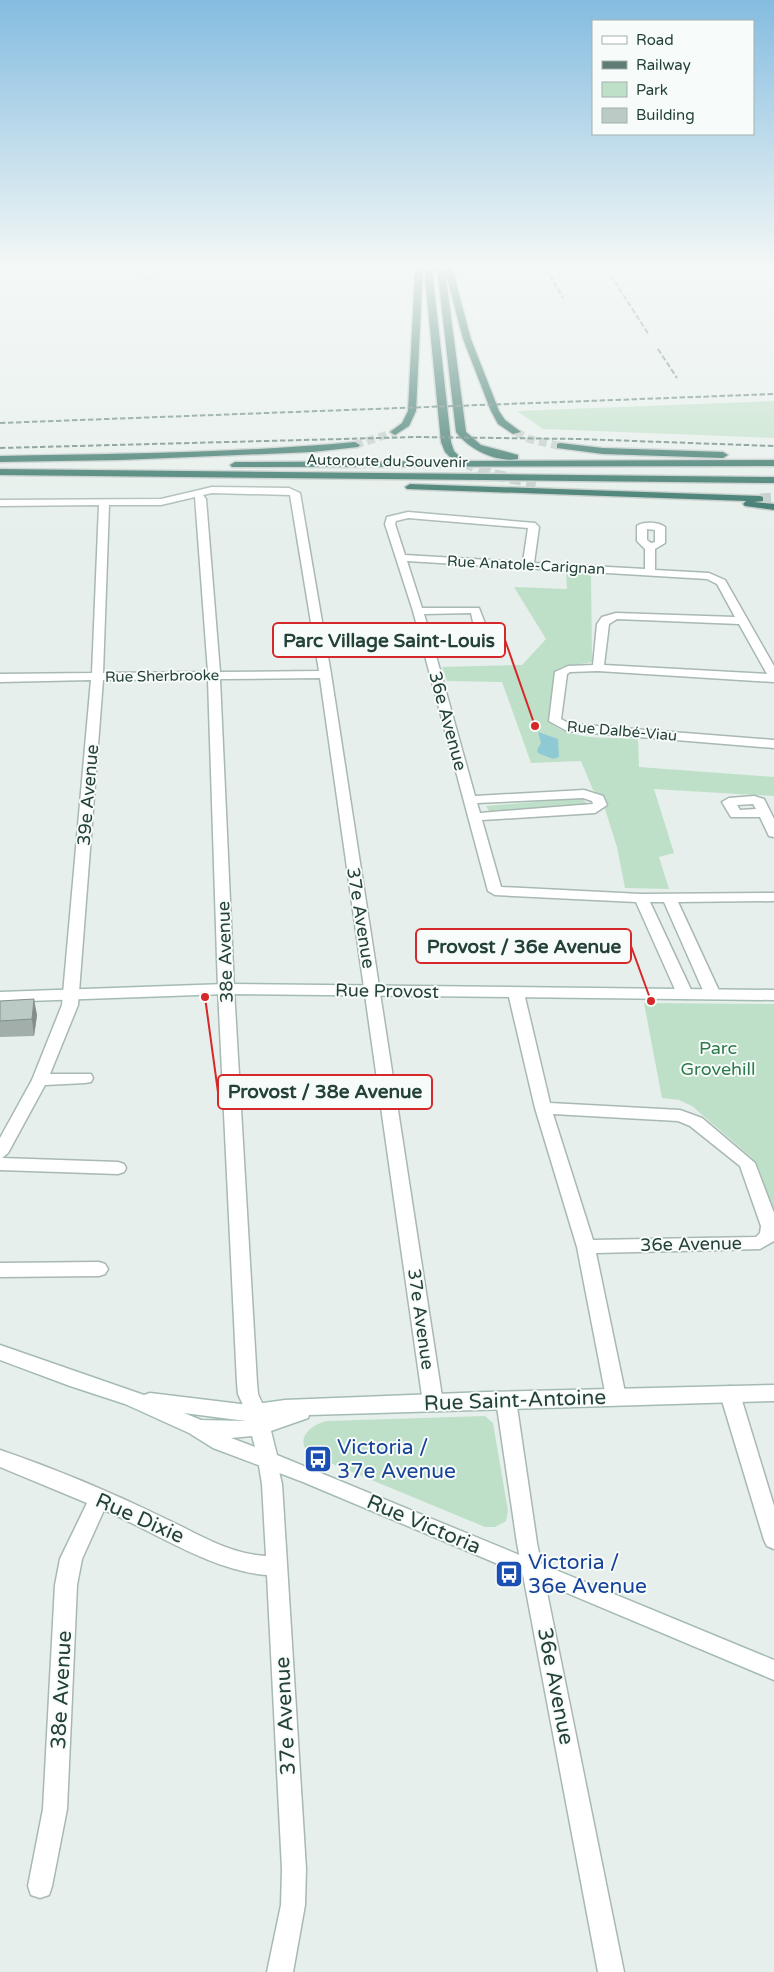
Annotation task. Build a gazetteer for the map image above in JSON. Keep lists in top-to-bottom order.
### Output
{
  "streets": {
    "highway": ["Autoroute du Souvenir"],
    "street": [
      "Rue Anatole-Carignan",
      "Rue Sherbrooke",
      "36e Avenue",
      "Rue Dalbé-Viau",
      "39e Avenue",
      "37e Avenue",
      "38e Avenue",
      "Rue Provost",
      "Rue Saint-Antoine",
      "Rue Dixie",
      "Rue Victoria"
    ]
  },
  "crossings": [
    ["Rue Anatole-Carignan", "36e Avenue"],
    ["Rue Anatole-Carignan", "Rue Dalbé-Viau"],
    ["Rue Sherbrooke", "39e Avenue"],
    ["Rue Sherbrooke", "37e Avenue"],
    ["Rue Sherbrooke", "38e Avenue"],
    ["36e Avenue", "Rue Saint-Antoine"],
    ["36e Avenue", "Rue Victoria"],
    ["39e Avenue", "Rue Provost"],
    ["37e Avenue", "38e Avenue"],
    ["37e Avenue", "Rue Provost"],
    ["37e Avenue", "Rue Saint-Antoine"],
    ["37e Avenue", "Rue Dixie"],
    ["37e Avenue", "Rue Victoria"],
    ["38e Avenue", "Rue Provost"],
    ["38e Avenue", "Rue Saint-Antoine"],
    ["38e Avenue", "Rue Dixie"],
    ["38e Avenue", "Rue Victoria"],
    ["Rue Saint-Antoine", "Rue Victoria"]
  ],
  "parks": ["Parc Grovehill"],
  "places": {
    "other": ["Parc Village Saint-Louis", "Provost / 38e Avenue", "Provost / 36e Avenue"],
    "bus stop": ["Victoria / 37e Avenue", "Victoria / 36e Avenue"]
  },
  "legend": [
    "Road",
    "Railway",
    "Park",
    "Building"
  ]
}
